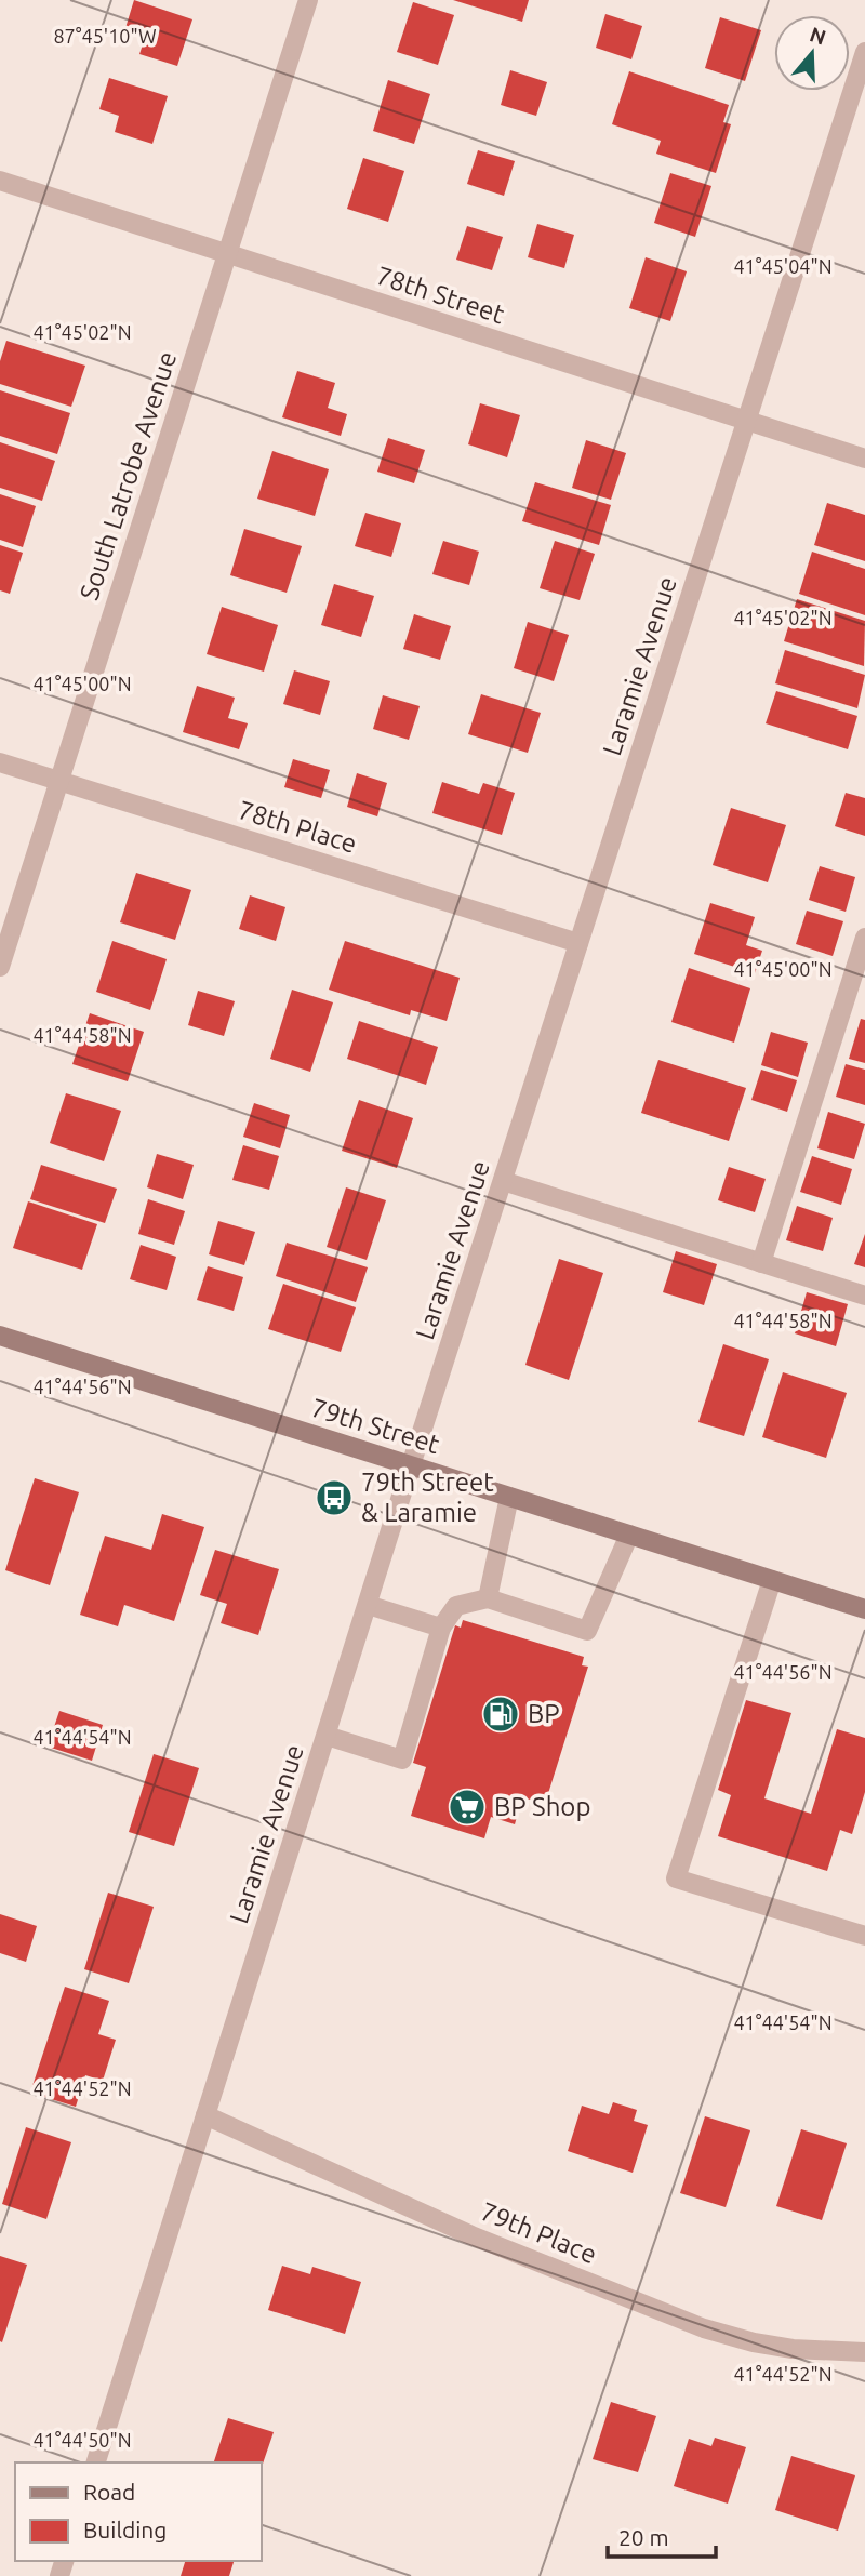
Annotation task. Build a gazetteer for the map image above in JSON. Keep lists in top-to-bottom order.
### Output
{
  "streets": {
    "main road": ["79th Street"],
    "street": [
      "78th Street",
      "South Latrobe Avenue",
      "Laramie Avenue",
      "78th Place",
      "79th Place"
    ]
  },
  "crossings": [
    ["78th Street", "South Latrobe Avenue"],
    ["78th Street", "Laramie Avenue"],
    ["South Latrobe Avenue", "78th Place"],
    ["Laramie Avenue", "78th Place"],
    ["Laramie Avenue", "79th Street"],
    ["Laramie Avenue", "79th Place"]
  ],
  "places": {
    "bus stop": ["79th Street & Laramie"],
    "fuel station": ["BP"],
    "supermarket": ["BP Shop"]
  },
  "legend": ["Road", "Building"],
  "scale_bar": "20 m",
  "north": "top",
  "coordinates": [
    "87°45'10\"W",
    "41°45'04\"N",
    "41°45'02\"N",
    "41°45'00\"N",
    "41°44'58\"N",
    "41°44'56\"N",
    "41°44'54\"N",
    "41°44'52\"N",
    "41°44'50\"N"
  ]
}
